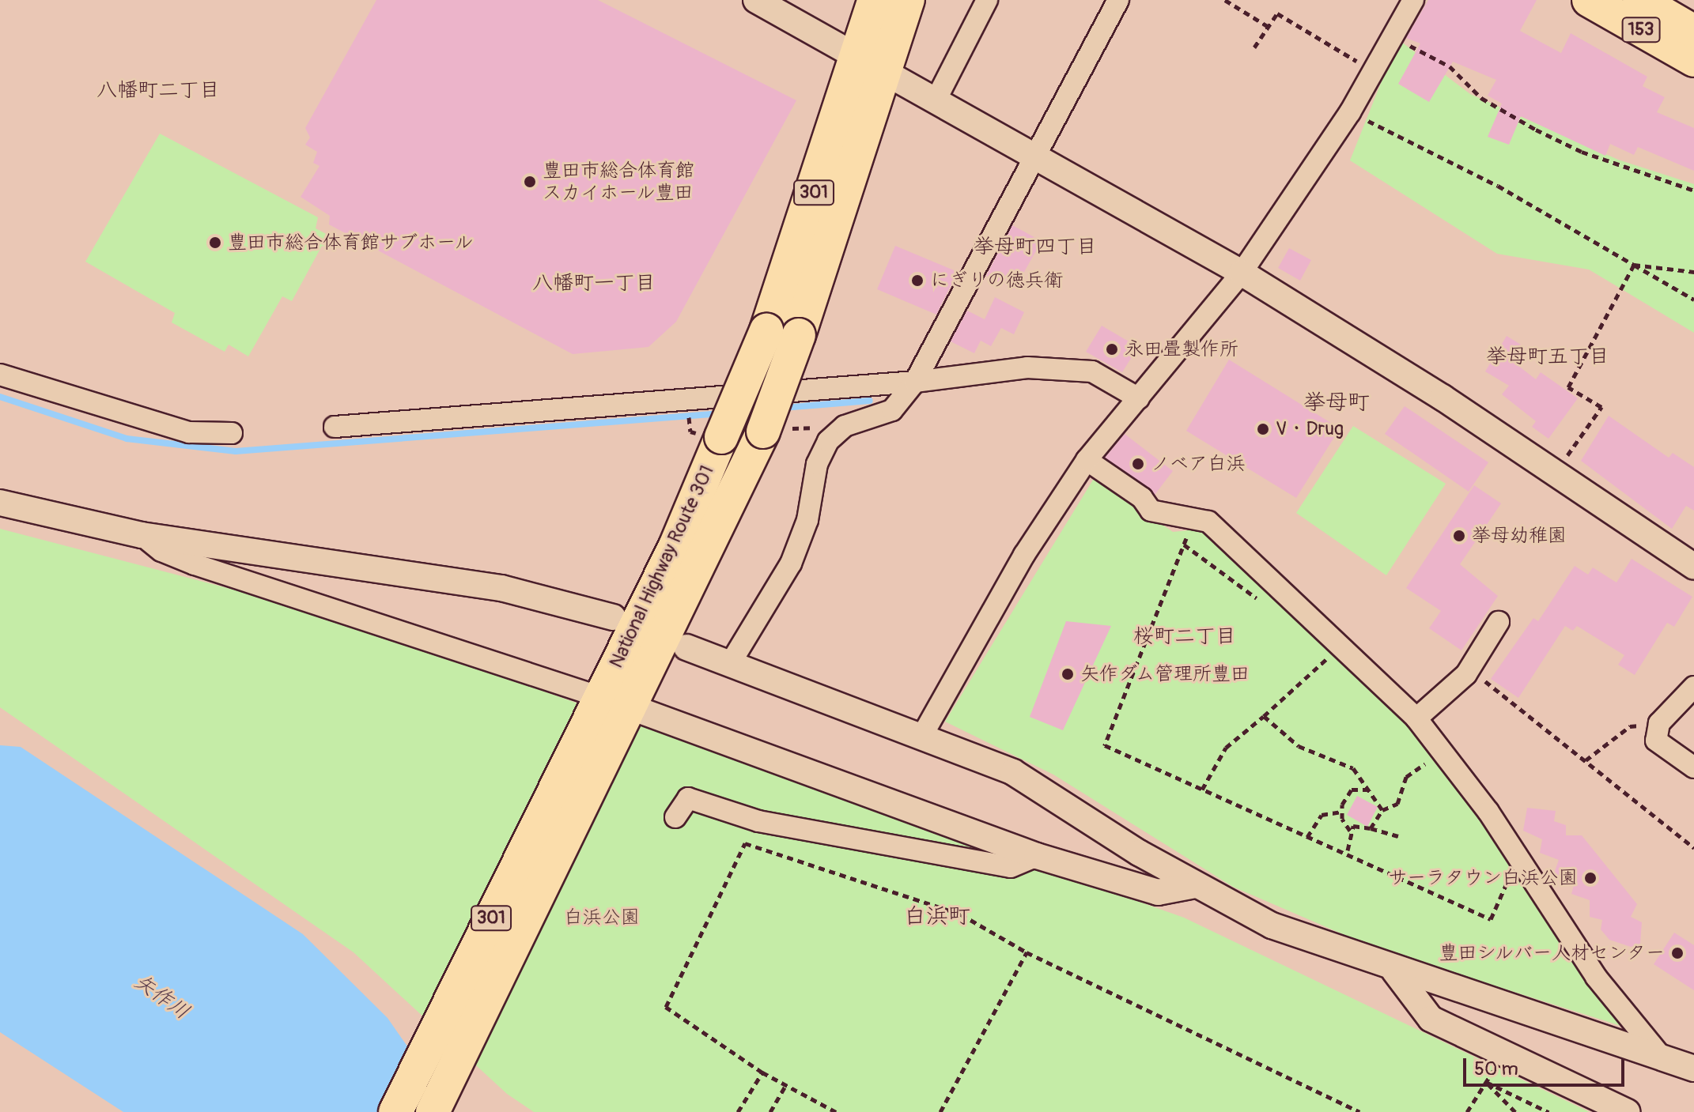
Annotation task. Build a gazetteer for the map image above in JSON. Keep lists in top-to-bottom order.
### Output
{
  "streets": {
    "highway": ["153", "301", "National Highway Route 301"]
  },
  "districts": [
    "八幡町二丁目",
    "挙母町四丁目",
    "八幡町一丁目",
    "挙母町五丁目",
    "挙母町",
    "桜町二丁目",
    "白浜町"
  ],
  "water": ["矢作川"],
  "parks": ["白浜公園"],
  "places": [
    "豊田市総合体育館 スカイホール豊田",
    "豊田市総合体育館サブホール",
    "にぎりの徳兵衛",
    "永田畳製作所",
    "V・Drug",
    "ノベア白浜",
    "挙母幼稚園",
    "矢作ダム管理所豊田",
    "サーラタウン白浜公園",
    "豊田シルバー人材センター"
  ],
  "scale_bar": "50 m"
}
